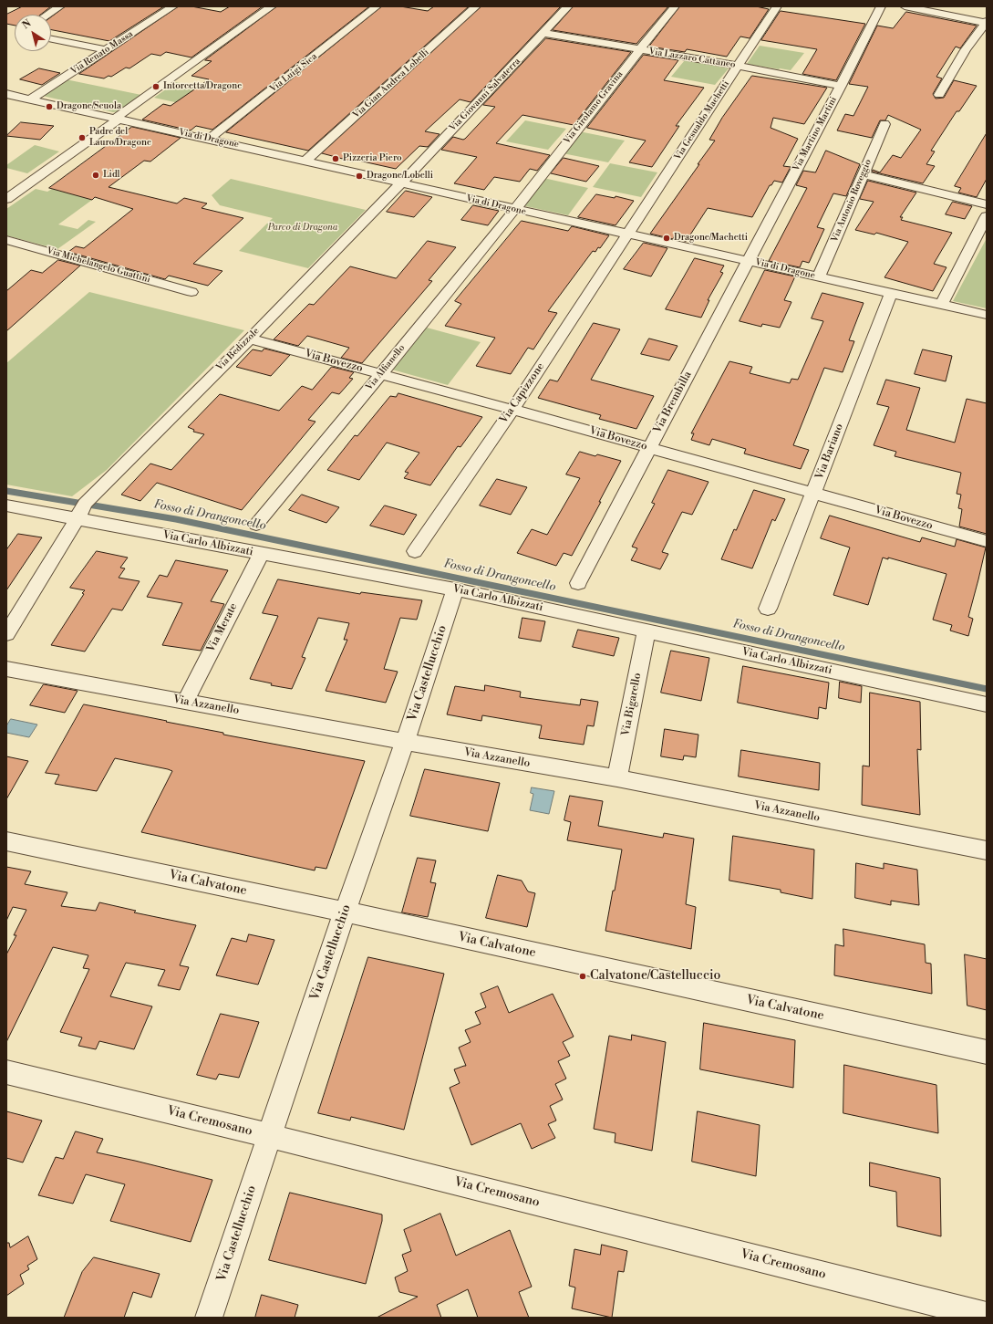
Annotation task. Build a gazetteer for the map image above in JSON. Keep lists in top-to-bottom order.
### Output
{
  "streets": {
    "street": [
      "Via Renato Massa",
      "Via Lazzaro Cattaneo",
      "Via Luigi Sica",
      "Via Gian Andrea Lobelli",
      "Via Giovanni Salvaterra",
      "Via Girolamo Gravina",
      "Via Gesualdo Machetti",
      "Via Martino Martini",
      "Via di Dragone",
      "Via Antonio Roveggio",
      "Via Michelangelo Guattini",
      "Via Bedizzole",
      "Via Bovezzo",
      "Via Alfianello",
      "Via Capizzone",
      "Via Brembilla",
      "Via Bariano",
      "Via Carlo Albizzati",
      "Via Merate",
      "Via Castellucchio",
      "Via Bigarello",
      "Via Azzanello",
      "Via Calvatone",
      "Via Cremosano"
    ]
  },
  "crossings": [
    ["Via Renato Massa", "Via di Dragone"],
    ["Via Lazzaro Cattaneo", "Via Giovanni Salvaterra"],
    ["Via Lazzaro Cattaneo", "Via Girolamo Gravina"],
    ["Via Lazzaro Cattaneo", "Via Gesualdo Machetti"],
    ["Via Lazzaro Cattaneo", "Via Martino Martini"],
    ["Via Luigi Sica", "Via di Dragone"],
    ["Via Gian Andrea Lobelli", "Via di Dragone"],
    ["Via Giovanni Salvaterra", "Via di Dragone"],
    ["Via Giovanni Salvaterra", "Via Bedizzole"],
    ["Via Girolamo Gravina", "Via di Dragone"],
    ["Via Girolamo Gravina", "Via Alfianello"],
    ["Via Gesualdo Machetti", "Via di Dragone"],
    ["Via Gesualdo Machetti", "Via Capizzone"],
    ["Via Martino Martini", "Via di Dragone"],
    ["Via Martino Martini", "Via Brembilla"],
    ["Via di Dragone", "Via Antonio Roveggio"],
    ["Via di Dragone", "Via Bedizzole"],
    ["Via di Dragone", "Via Alfianello"],
    ["Via di Dragone", "Via Capizzone"],
    ["Via di Dragone", "Via Brembilla"],
    ["Via di Dragone", "Via Bariano"],
    ["Via Bedizzole", "Via Bovezzo"],
    ["Via Bedizzole", "Via Carlo Albizzati"],
    ["Via Bovezzo", "Via Alfianello"],
    ["Via Bovezzo", "Via Capizzone"],
    ["Via Bovezzo", "Via Brembilla"],
    ["Via Bovezzo", "Via Bariano"],
    ["Via Carlo Albizzati", "Via Merate"],
    ["Via Carlo Albizzati", "Via Castellucchio"],
    ["Via Carlo Albizzati", "Via Bigarello"],
    ["Via Merate", "Via Azzanello"],
    ["Via Castellucchio", "Via Azzanello"],
    ["Via Castellucchio", "Via Calvatone"],
    ["Via Castellucchio", "Via Cremosano"],
    ["Via Bigarello", "Via Azzanello"]
  ],
  "water": ["Fosso di Drangoncello"],
  "parks": ["Parco di Dragona"],
  "places": [
    "Intorcetta/Dragone",
    "Dragone/Scuola",
    "Padre del Lauro/Dragone",
    "Pizzeria Piero",
    "Lidl",
    "Dragone/Lobelli",
    "Dragone/Machetti",
    "Calvatone/Castelluccio"
  ],
  "north": "top left"
}
